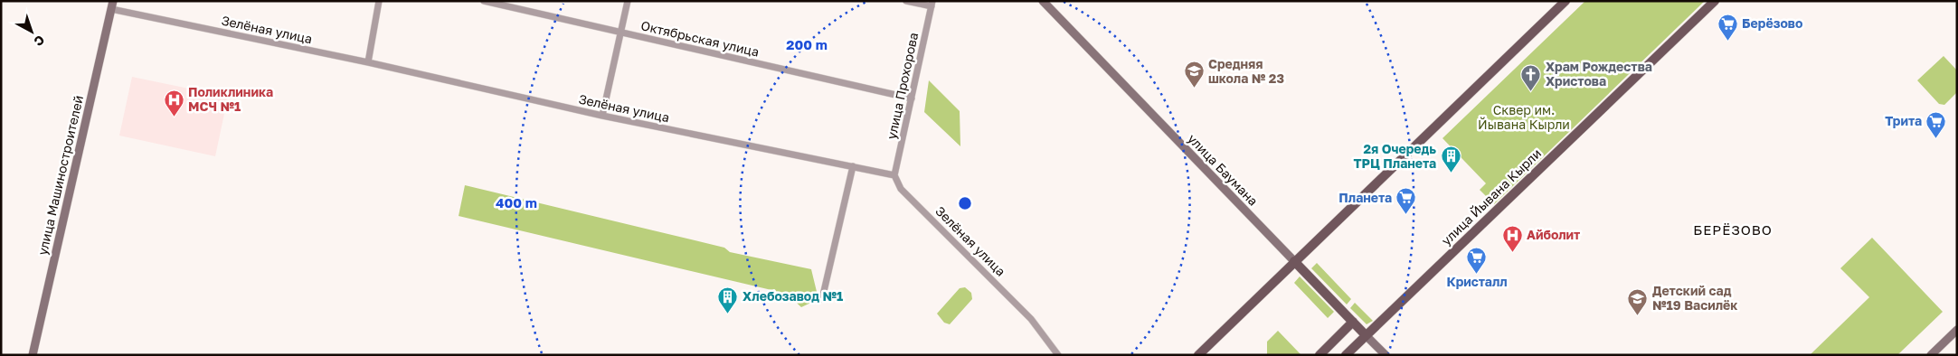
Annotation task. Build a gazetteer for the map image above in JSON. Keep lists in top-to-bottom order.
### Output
{
  "streets": {
    "main road": ["улица Баумана", "улица Йывана Кырли"],
    "street": [
      "Зелёная улица",
      "Октябрьская улица",
      "улица Прохорова",
      "улица Машиностроителей"
    ]
  },
  "crossings": [
    ["Зелёная улица", "улица Прохорова"],
    ["Зелёная улица", "улица Машиностроителей"],
    ["Октябрьская улица", "улица Прохорова"],
    ["улица Баумана", "улица Йывана Кырли"]
  ],
  "districts": ["БЕРЁЗОВО"],
  "parks": ["Сквер им. Йывана Кырли"],
  "places": {
    "supermarket": [
      "Берёзово",
      "Трита",
      "Планета",
      "Кристалл"
    ],
    "school or university": ["Средняя школа № 23", "Детский сад №19 Василёк"],
    "church": ["Храм Рождества Христова"],
    "hospital": ["Поликлиника МСЧ №1", "Айболит"],
    "building": ["2я Очередь ТРЦ Планета", "Хлебозавод №1"]
  },
  "north": "bottom right",
  "rings": ["200 m", "400 m"]
}
